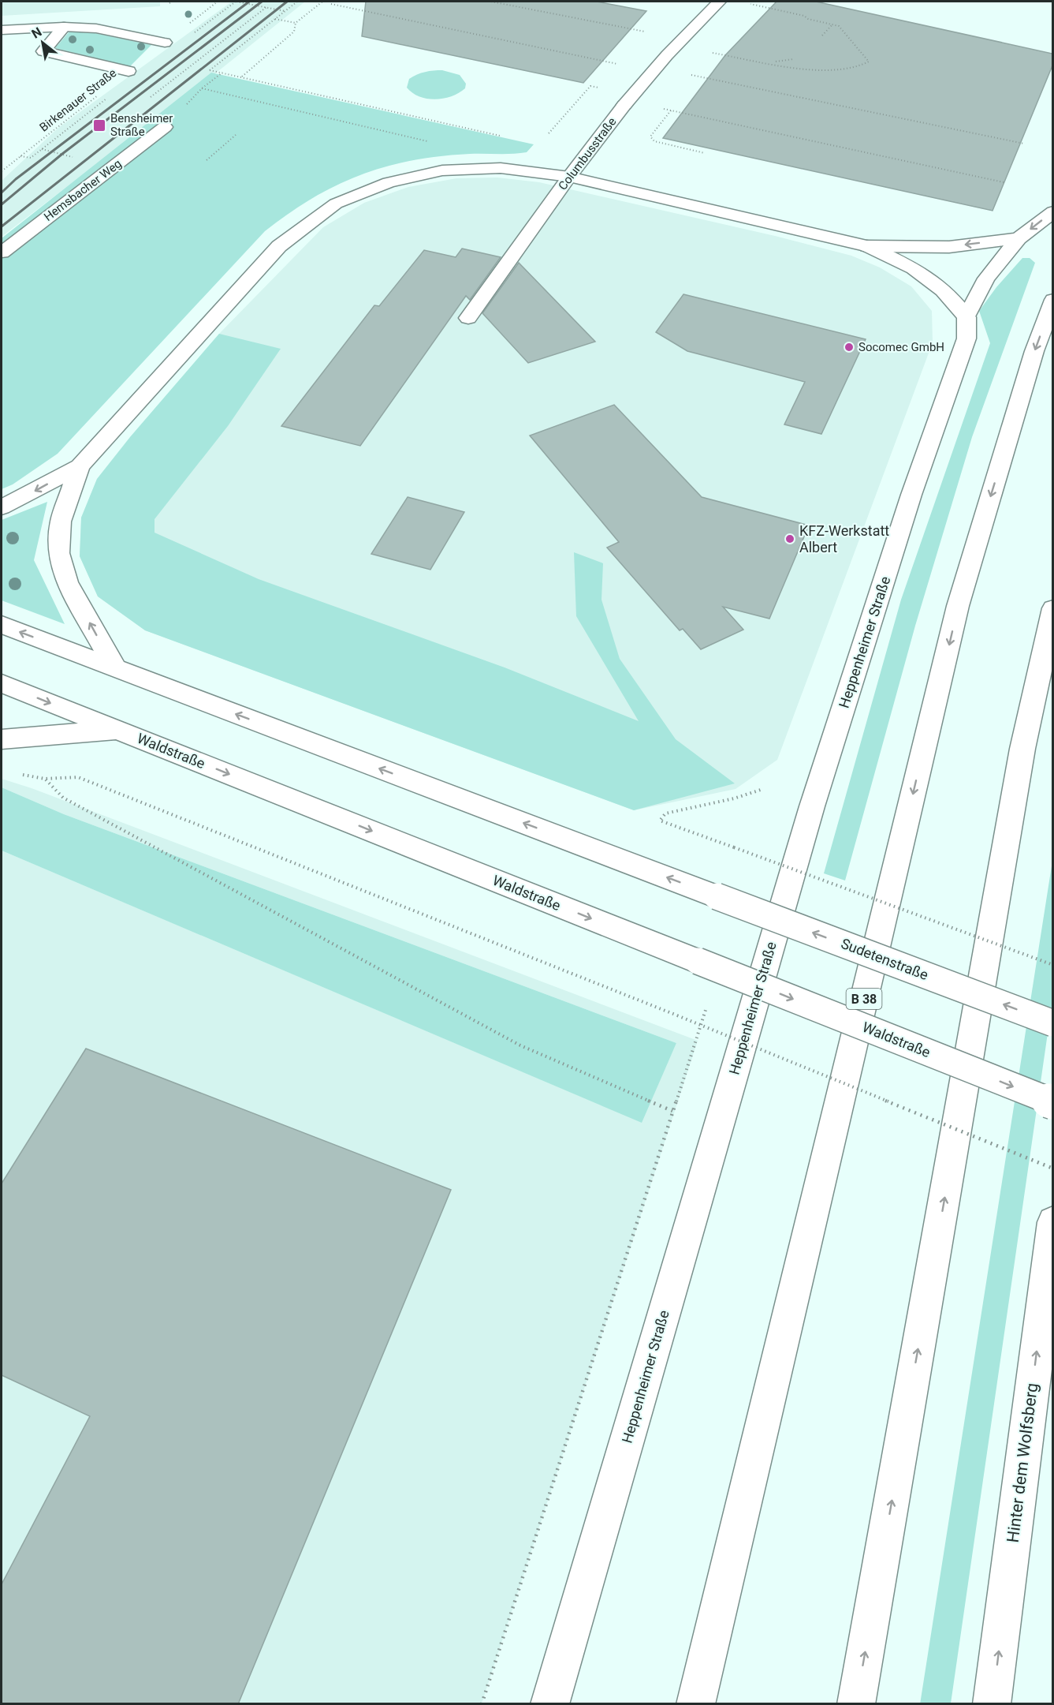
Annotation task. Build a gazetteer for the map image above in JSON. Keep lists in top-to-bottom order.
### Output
{
  "streets": {
    "main road": [
      "Columbusstraße",
      "Hemsbacher Weg",
      "Heppenheimer Straße",
      "Waldstraße",
      "Sudetenstraße",
      "B 38",
      "Hinter dem Wolfsberg"
    ],
    "path": ["Birkenauer Straße"]
  },
  "one_way": ["Waldstraße", "Sudetenstraße"],
  "places": {
    "transit": ["Bensheimer Straße"],
    "other": ["Socomec GmbH", "KFZ-Werkstatt Albert"]
  },
  "north": "top left"
}
